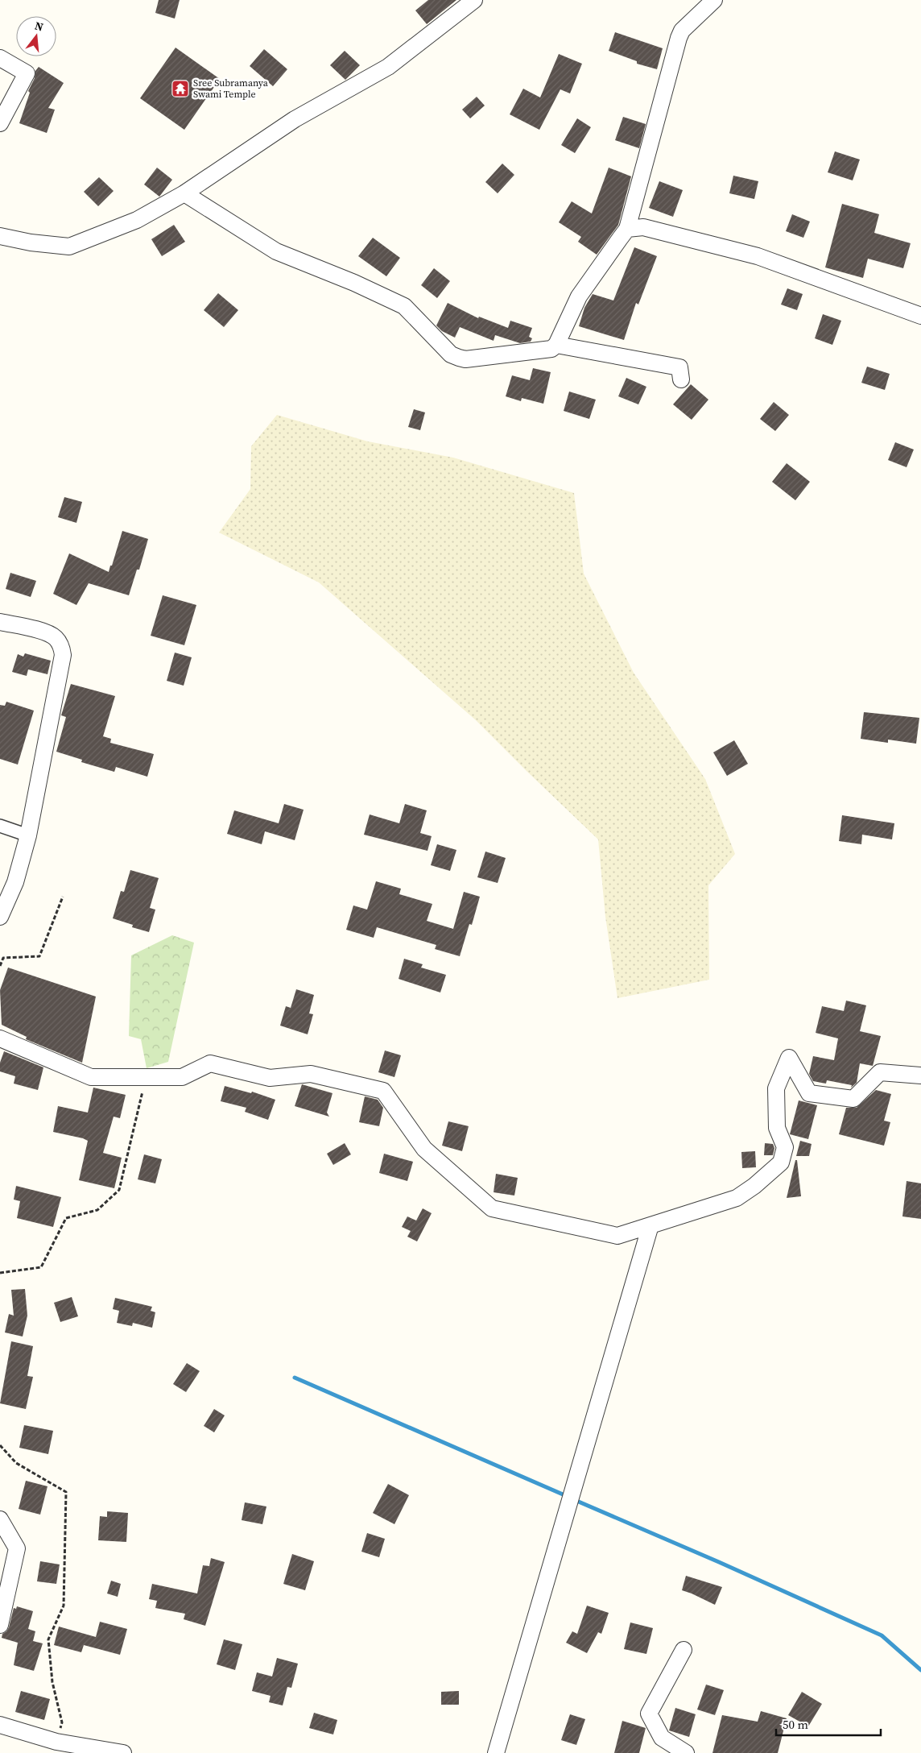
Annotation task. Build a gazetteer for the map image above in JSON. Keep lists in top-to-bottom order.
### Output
{
  "places": {
    "temple": ["Sree Subramanya Swami Temple"]
  },
  "scale_bar": "50 m",
  "north": "top"
}
